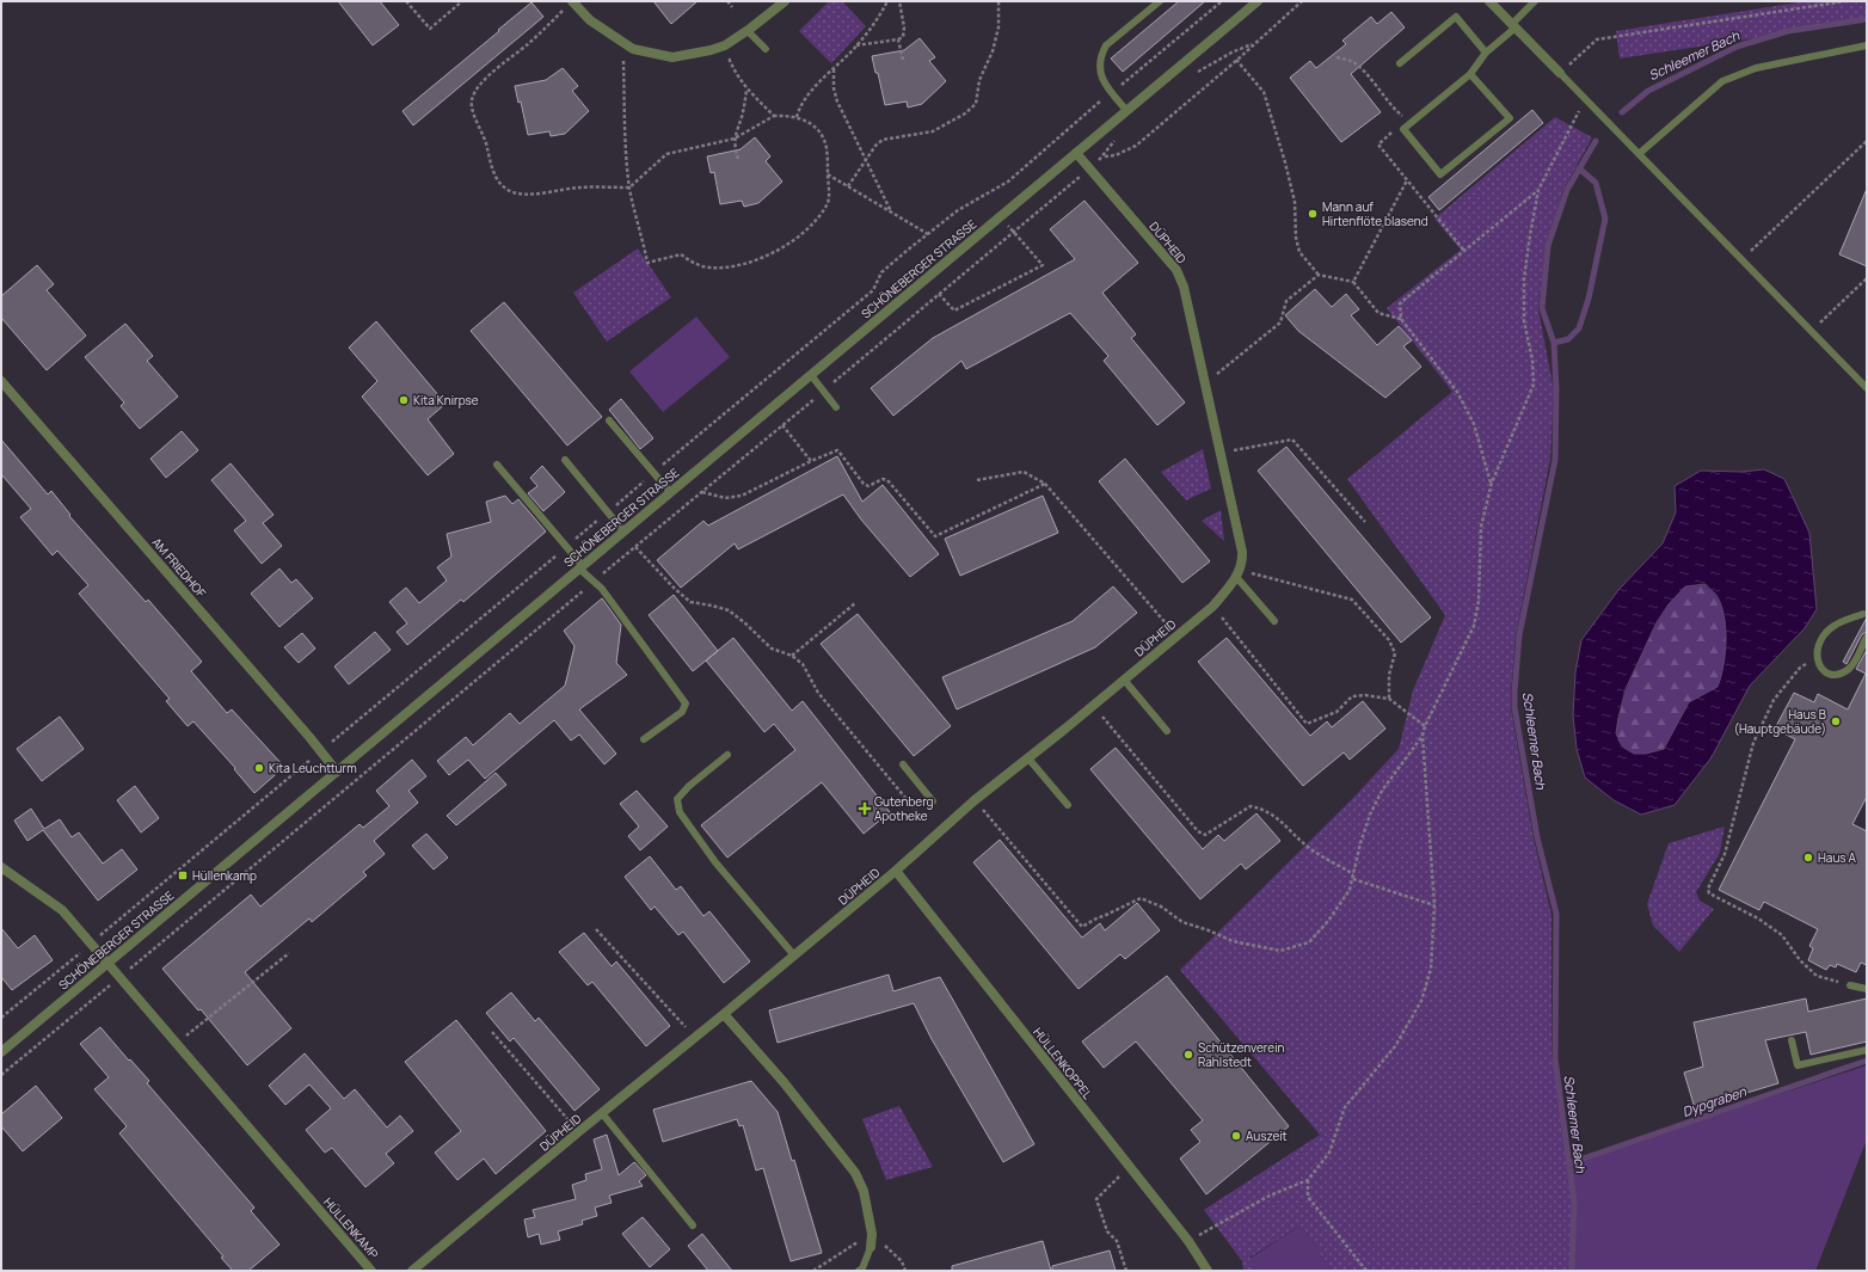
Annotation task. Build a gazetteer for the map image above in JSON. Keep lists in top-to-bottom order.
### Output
{
  "streets": {
    "street": [
      "DÜPHEID",
      "SCHÖNEBERGER STRASSE",
      "AM FRIEDHOF",
      "HÜLLENKOPPEL",
      "HÜLLENKAMP"
    ]
  },
  "crossings": [
    ["DÜPHEID", "SCHÖNEBERGER STRASSE"],
    ["DÜPHEID", "HÜLLENKOPPEL"],
    ["SCHÖNEBERGER STRASSE", "AM FRIEDHOF"],
    ["SCHÖNEBERGER STRASSE", "HÜLLENKAMP"]
  ],
  "water": ["Schleemer Bach", "Dypgraben"],
  "places": {
    "other": [
      "Mann auf Hirtenflöte blasend",
      "Kita Knirpse",
      "Haus B (Hauptgebäude)",
      "Kita Leuchtturm",
      "Haus A",
      "Schützenverein Rahlstedt",
      "Auszeit"
    ],
    "health": ["Gutenberg Apotheke"],
    "transit": ["Hüllenkamp"]
  }
}
